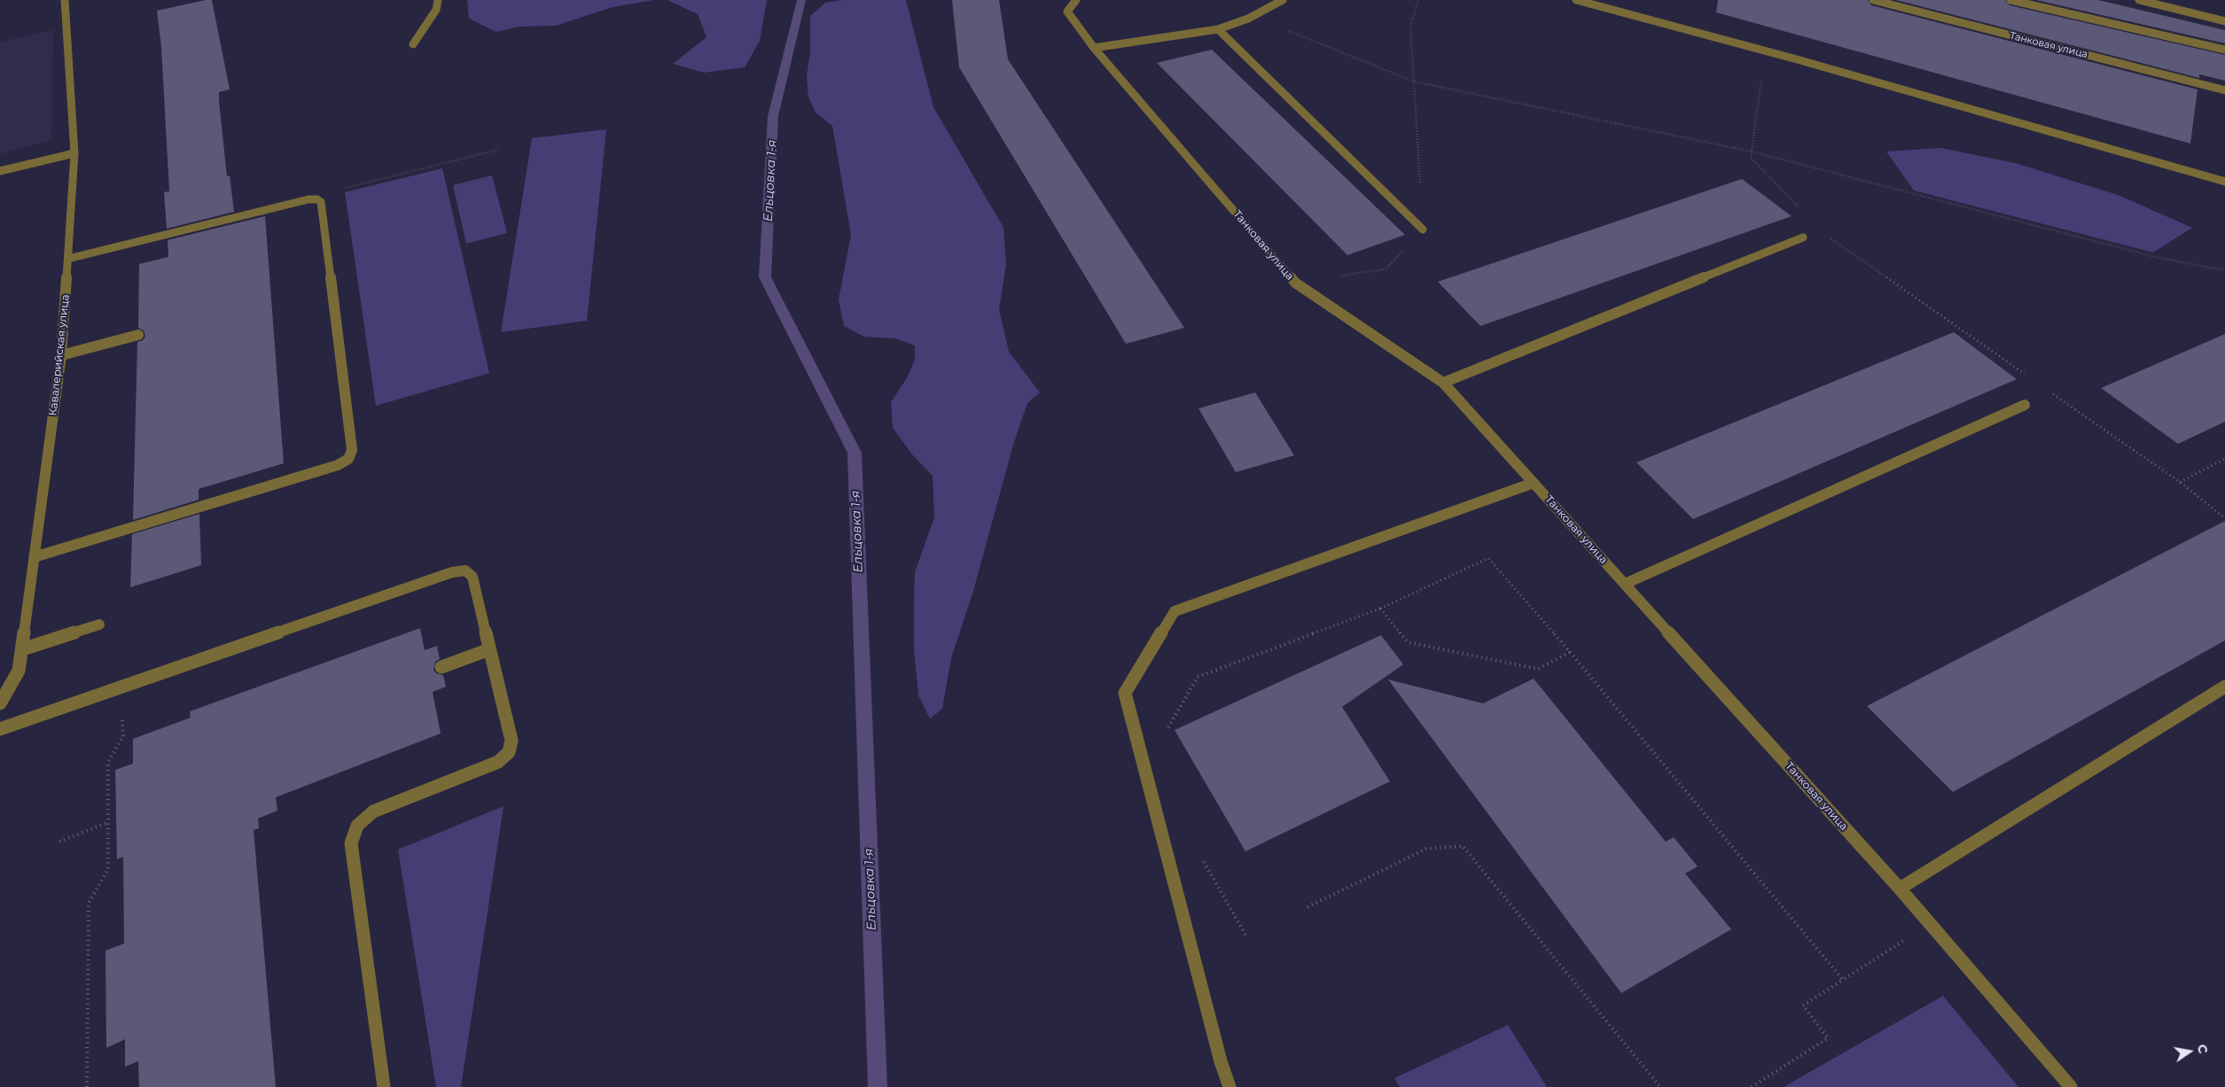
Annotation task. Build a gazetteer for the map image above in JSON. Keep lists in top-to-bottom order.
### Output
{
  "streets": {
    "street": ["Танковая улица", "Кавалерийская улица"]
  },
  "water": ["Ельцовка 1-я"],
  "north": "right"
}
